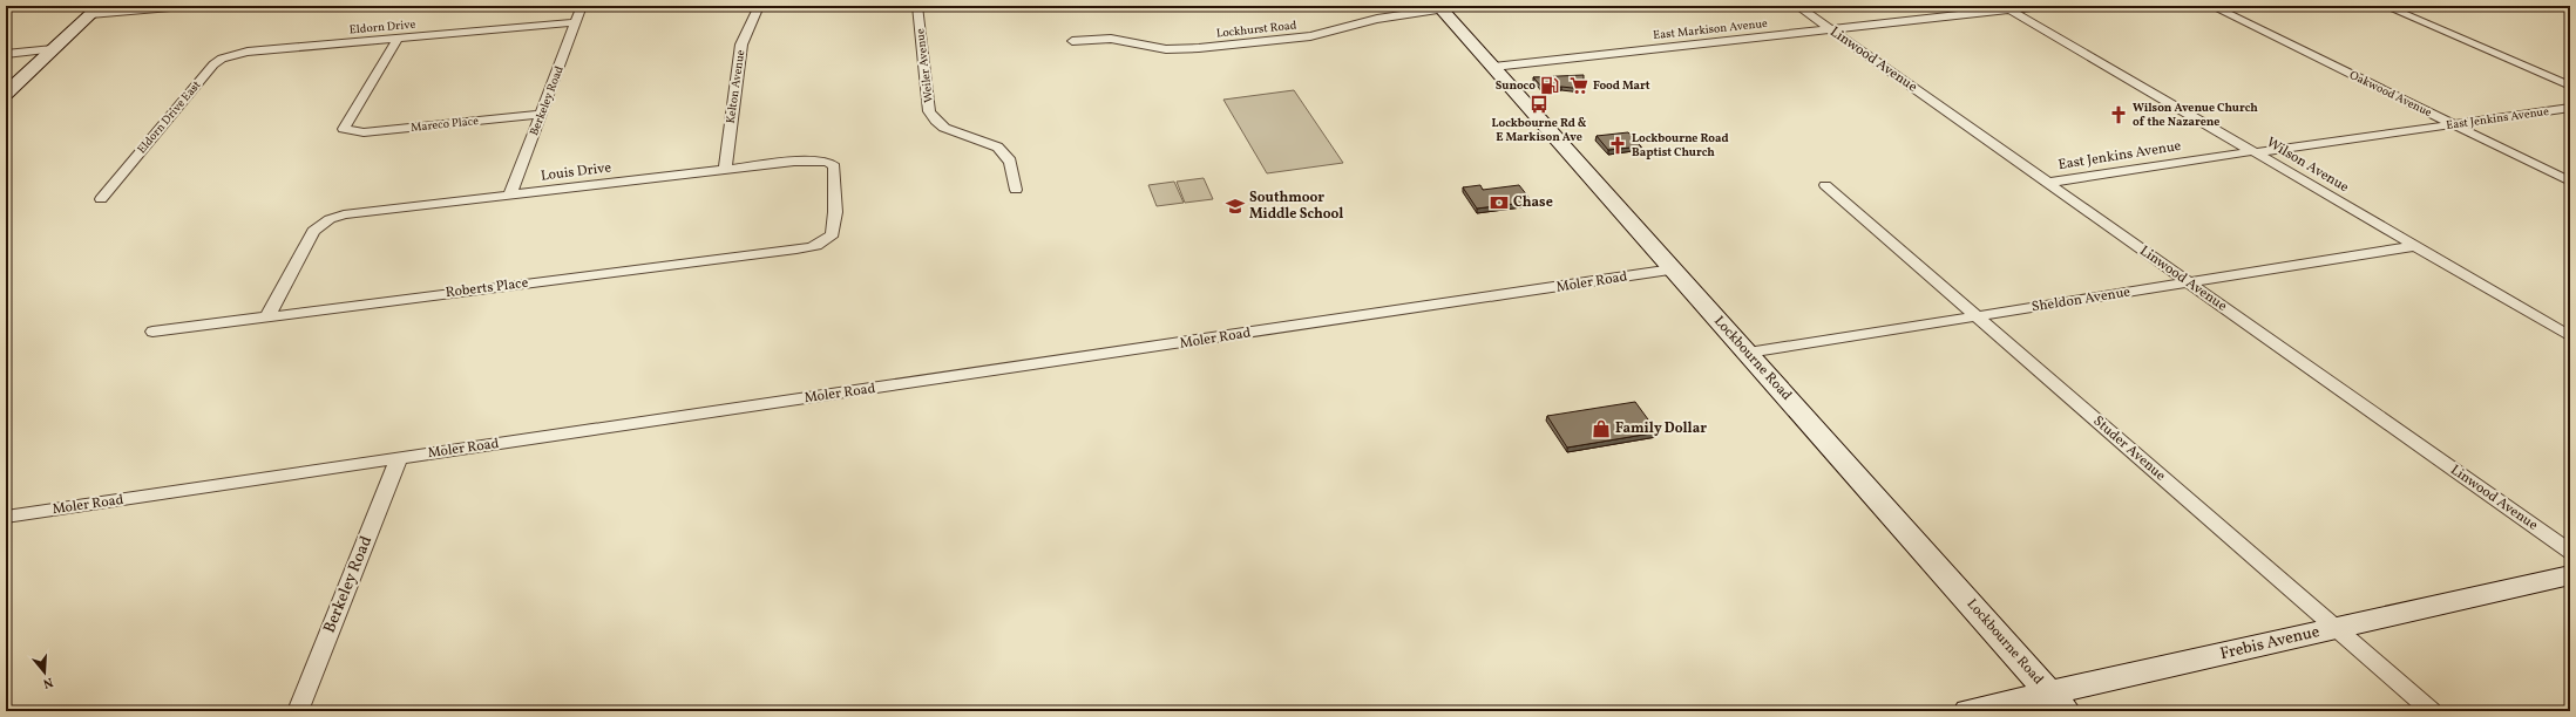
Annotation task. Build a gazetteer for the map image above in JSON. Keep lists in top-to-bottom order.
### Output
{
  "streets": {
    "main road": ["Lockbourne Road", "Frebis Avenue"],
    "street": [
      "Eldorn Drive",
      "Lockhurst Road",
      "East Markison Avenue",
      "Linwood Avenue",
      "Weiler Avenue",
      "Kelton Avenue",
      "Oakwood Avenue",
      "Berkeley Road",
      "Eldorn Drive East",
      "East Jenkins Avenue",
      "Mareco Place",
      "Wilson Avenue",
      "Louis Drive",
      "Moler Road",
      "Roberts Place",
      "Sheldon Avenue",
      "Studer Avenue"
    ]
  },
  "crossings": [
    ["Eldorn Drive", "Berkeley Road"],
    ["Eldorn Drive", "Eldorn Drive East"],
    ["Eldorn Drive", "Mareco Place"],
    ["Lockhurst Road", "Lockbourne Road"],
    ["East Markison Avenue", "Linwood Avenue"],
    ["East Markison Avenue", "Wilson Avenue"],
    ["East Markison Avenue", "Lockbourne Road"],
    ["Linwood Avenue", "East Jenkins Avenue"],
    ["Linwood Avenue", "Sheldon Avenue"],
    ["Kelton Avenue", "Louis Drive"],
    ["Oakwood Avenue", "East Jenkins Avenue"],
    ["Berkeley Road", "Mareco Place"],
    ["Berkeley Road", "Louis Drive"],
    ["Berkeley Road", "Moler Road"],
    ["East Jenkins Avenue", "Wilson Avenue"],
    ["Wilson Avenue", "Sheldon Avenue"],
    ["Louis Drive", "Roberts Place"],
    ["Moler Road", "Lockbourne Road"],
    ["Sheldon Avenue", "Lockbourne Road"],
    ["Sheldon Avenue", "Studer Avenue"],
    ["Lockbourne Road", "Frebis Avenue"],
    ["Studer Avenue", "Frebis Avenue"]
  ],
  "places": {
    "fuel station": ["Sunoco"],
    "supermarket": ["Food Mart"],
    "bus stop": ["Lockbourne Rd & E Markison Ave"],
    "church": ["Wilson Avenue Church of the Nazarene", "Lockbourne Road Baptist Church"],
    "bank": ["Chase"],
    "school or university": ["Southmoor Middle School"],
    "shop": ["Family Dollar"]
  },
  "north": "bottom"
}
